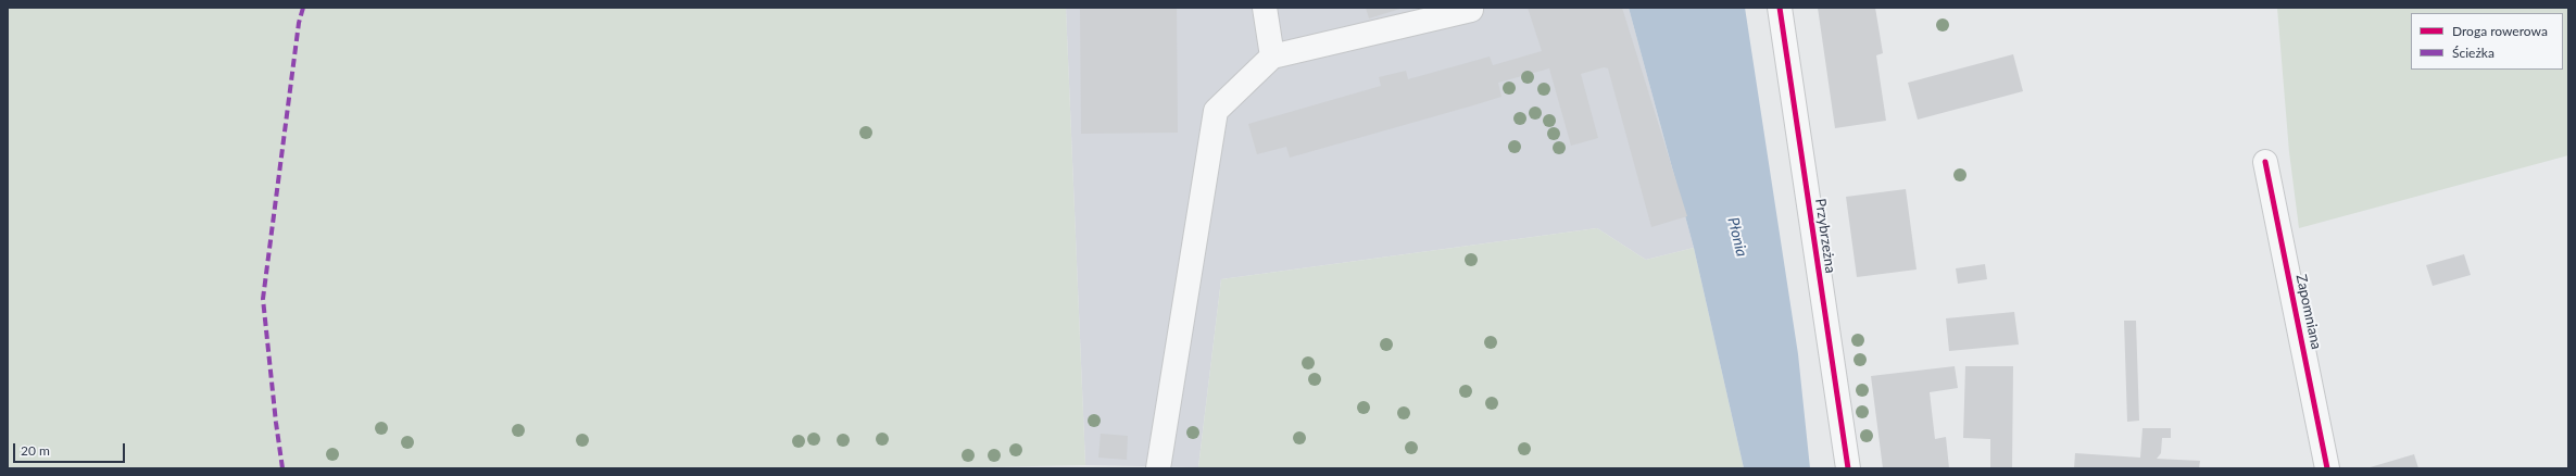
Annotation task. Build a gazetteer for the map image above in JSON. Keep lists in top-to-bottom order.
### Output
{
  "streets": {
    "street": ["Przybrzeżna", "Zapomniana"]
  },
  "water": ["Płonia"],
  "legend": ["Droga rowerowa", "Ścieżka"],
  "scale_bar": "20 m"
}
